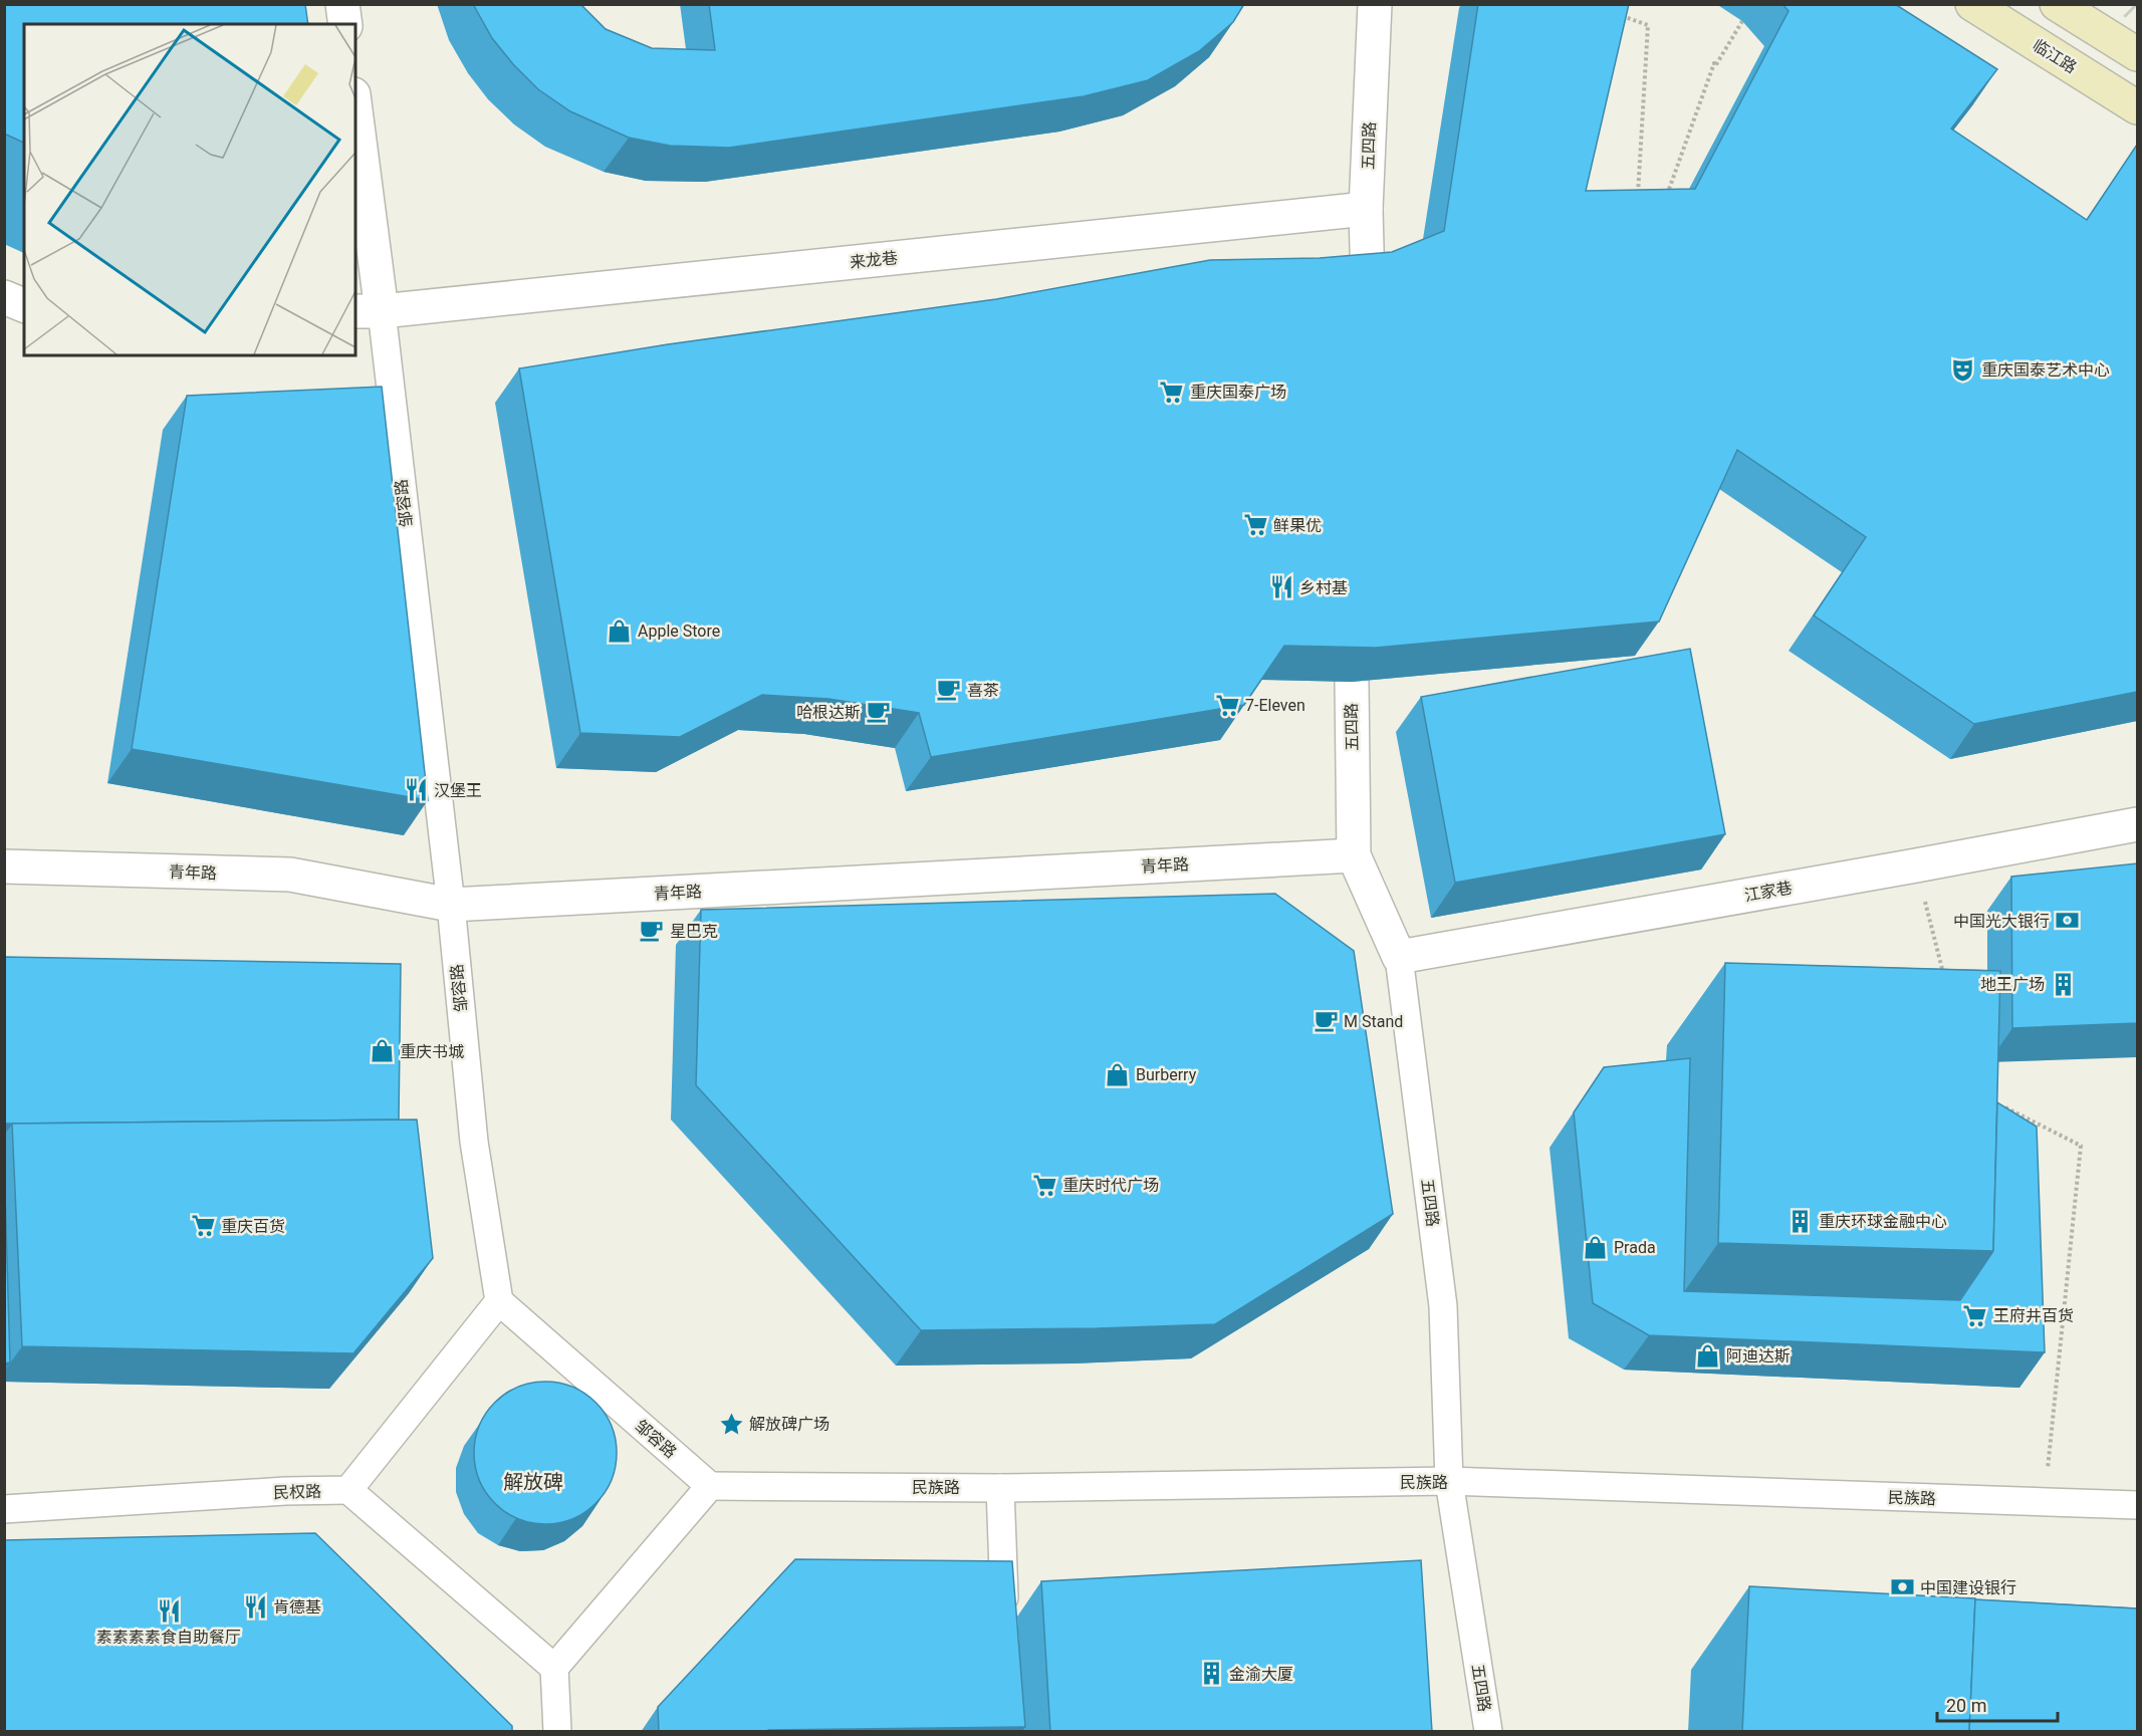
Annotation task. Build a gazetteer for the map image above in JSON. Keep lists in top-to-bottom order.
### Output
{
  "streets": {
    "main road": ["临江路"],
    "street": [
      "五四路",
      "来龙巷",
      "邹容路",
      "青年路",
      "江家巷",
      "民族路",
      "民权路"
    ]
  },
  "crossings": [
    ["五四路", "来龙巷"],
    ["五四路", "青年路"],
    ["五四路", "江家巷"],
    ["五四路", "民族路"],
    ["来龙巷", "邹容路"],
    ["邹容路", "青年路"],
    ["邹容路", "民族路"]
  ],
  "districts": ["解放碑"],
  "places": {
    "theatre": ["重庆国泰艺术中心"],
    "supermarket": [
      "重庆国泰广场",
      "鲜果优",
      "7-Eleven",
      "重庆时代广场",
      "重庆百货",
      "王府井百货"
    ],
    "restaurant": [
      "乡村基",
      "汉堡王",
      "肯德基",
      "素素素素食自助餐厅"
    ],
    "shop": [
      "Apple Store",
      "重庆书城",
      "Burberry",
      "Prada",
      "阿迪达斯"
    ],
    "cafe": [
      "喜茶",
      "哈根达斯",
      "星巴克",
      "M Stand"
    ],
    "bank": ["中国光大银行", "中国建设银行"],
    "building": ["地王广场", "重庆环球金融中心", "金渝大厦"],
    "place": ["解放碑广场"]
  },
  "scale_bar": "20 m"
}
